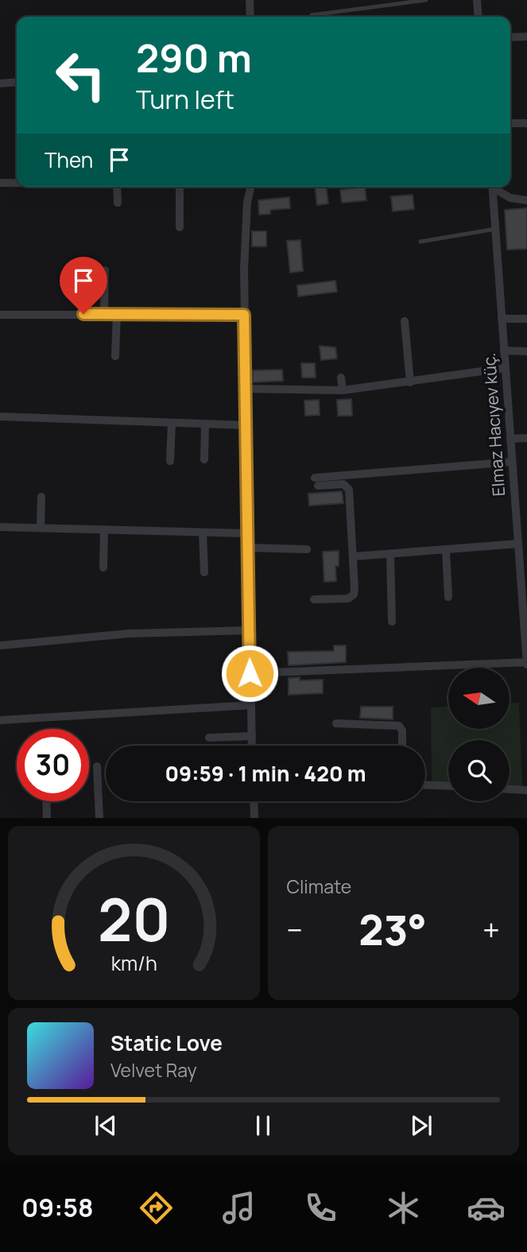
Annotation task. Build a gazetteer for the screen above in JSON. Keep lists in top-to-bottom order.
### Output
{
  "streets": {
    "street": ["Elmaz Hacıyev küç."]
  },
  "north": "left",
  "page": {
    "turn": ["290 m", "Turn left"],
    "then": "Then",
    "limit": "30",
    "trip": "09:59 · 1 min · 420 m",
    "tile": "Climate",
    "heat": ["−", "23°", "+"],
    "song": ["Static Love", "Velvet Ray"],
    "tabs": "09:58",
    "gauge": ["20", "km/h"]
  }
}
